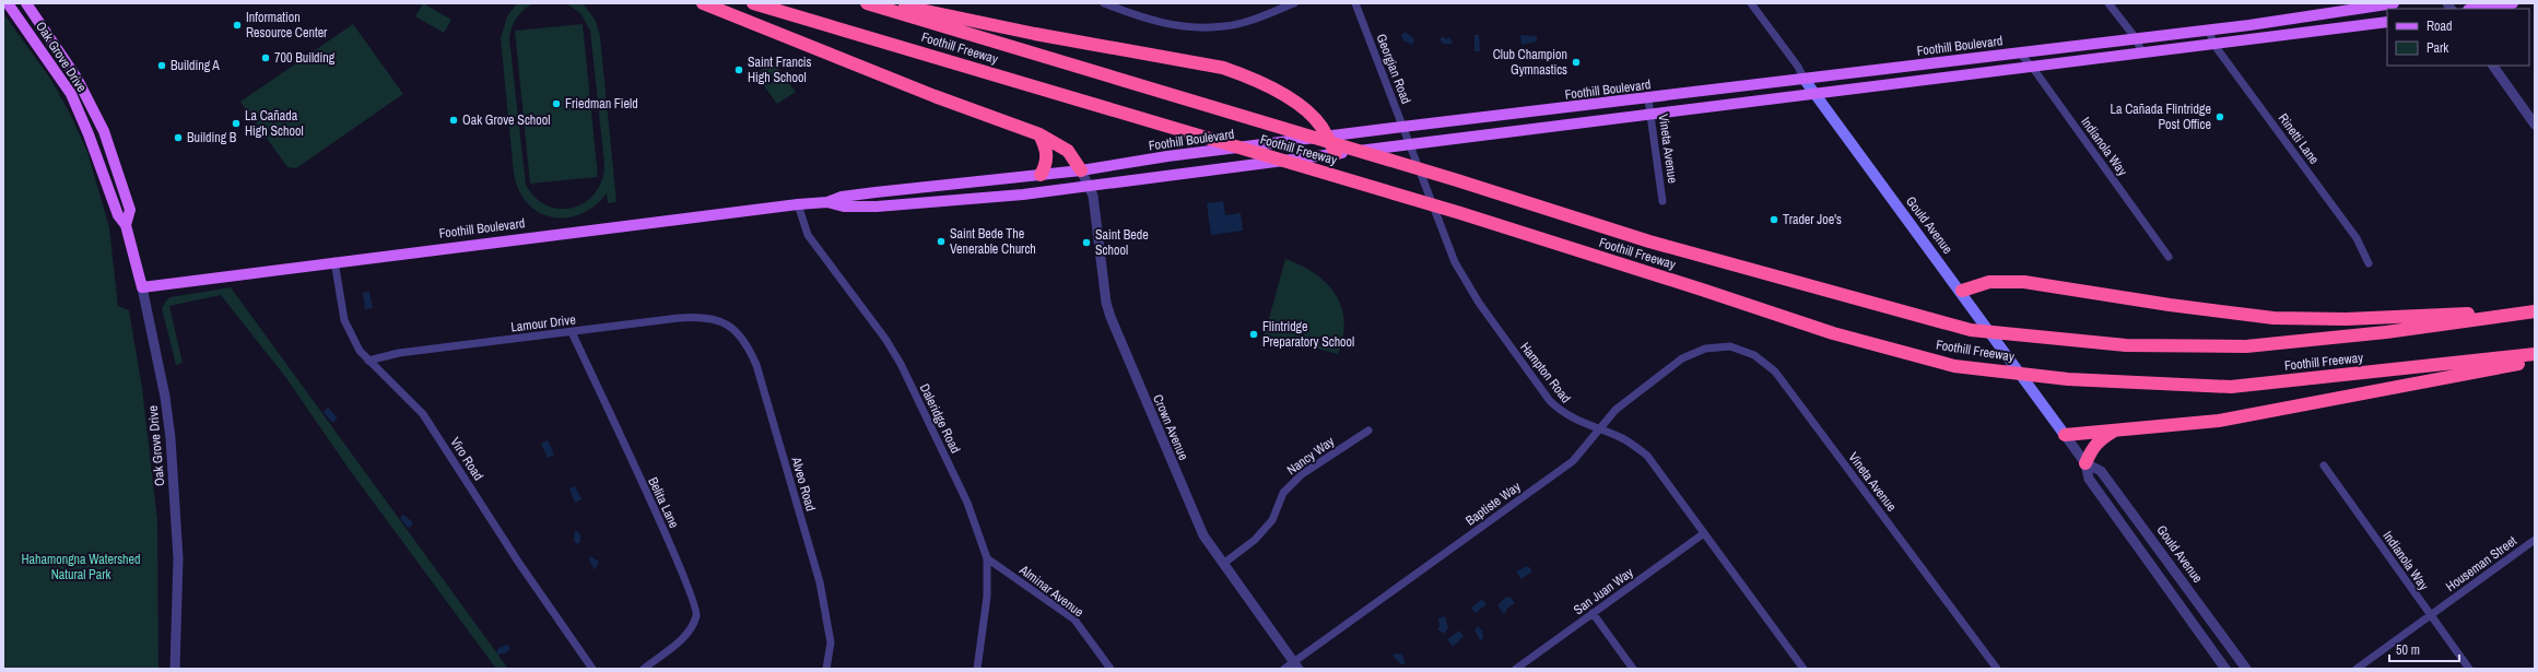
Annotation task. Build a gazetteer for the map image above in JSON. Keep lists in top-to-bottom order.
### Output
{
  "streets": {
    "highway": ["Foothill Freeway"],
    "main road": ["Foothill Boulevard", "Oak Grove Drive", "Gould Avenue"],
    "street": [
      "Georgian Road",
      "Rinetti Lane",
      "Indianola Way",
      "Vineta Avenue",
      "Lamour Drive",
      "Hampton Road",
      "Daleridge Road",
      "Crown Avenue",
      "Nancy Way",
      "Viro Road",
      "Alveo Road",
      "Belita Lane",
      "Baptiste Way",
      "Houseman Street",
      "Alminar Avenue",
      "San Juan Way"
    ]
  },
  "crossings": [
    ["Foothill Boulevard", "Oak Grove Drive"],
    ["Foothill Boulevard", "Georgian Road"],
    ["Foothill Boulevard", "Rinetti Lane"],
    ["Foothill Boulevard", "Indianola Way"],
    ["Foothill Boulevard", "Vineta Avenue"],
    ["Foothill Boulevard", "Gould Avenue"],
    ["Foothill Boulevard", "Hampton Road"],
    ["Foothill Boulevard", "Daleridge Road"],
    ["Foothill Boulevard", "Crown Avenue"],
    ["Foothill Boulevard", "Viro Road"],
    ["Georgian Road", "Hampton Road"],
    ["Indianola Way", "Houseman Street"],
    ["Vineta Avenue", "Baptiste Way"],
    ["Lamour Drive", "Viro Road"],
    ["Lamour Drive", "Alveo Road"],
    ["Lamour Drive", "Belita Lane"],
    ["Hampton Road", "Baptiste Way"],
    ["Hampton Road", "San Juan Way"],
    ["Daleridge Road", "Alminar Avenue"],
    ["Crown Avenue", "Nancy Way"],
    ["Crown Avenue", "Baptiste Way"]
  ],
  "parks": ["Hahamongna Watershed Natural Park"],
  "places": [
    "Information Resource Center",
    "700 Building",
    "Club Champion Gymnastics",
    "Building A",
    "Saint Francis High School",
    "Friedman Field",
    "La Cañada Flintridge Post Office",
    "Oak Grove School",
    "La Cañada High School",
    "Building B",
    "Trader Joe's",
    "Saint Bede The Venerable Church",
    "Saint Bede School",
    "Flintridge Preparatory School"
  ],
  "legend": ["Road", "Park"],
  "scale_bar": "50 m"
}
